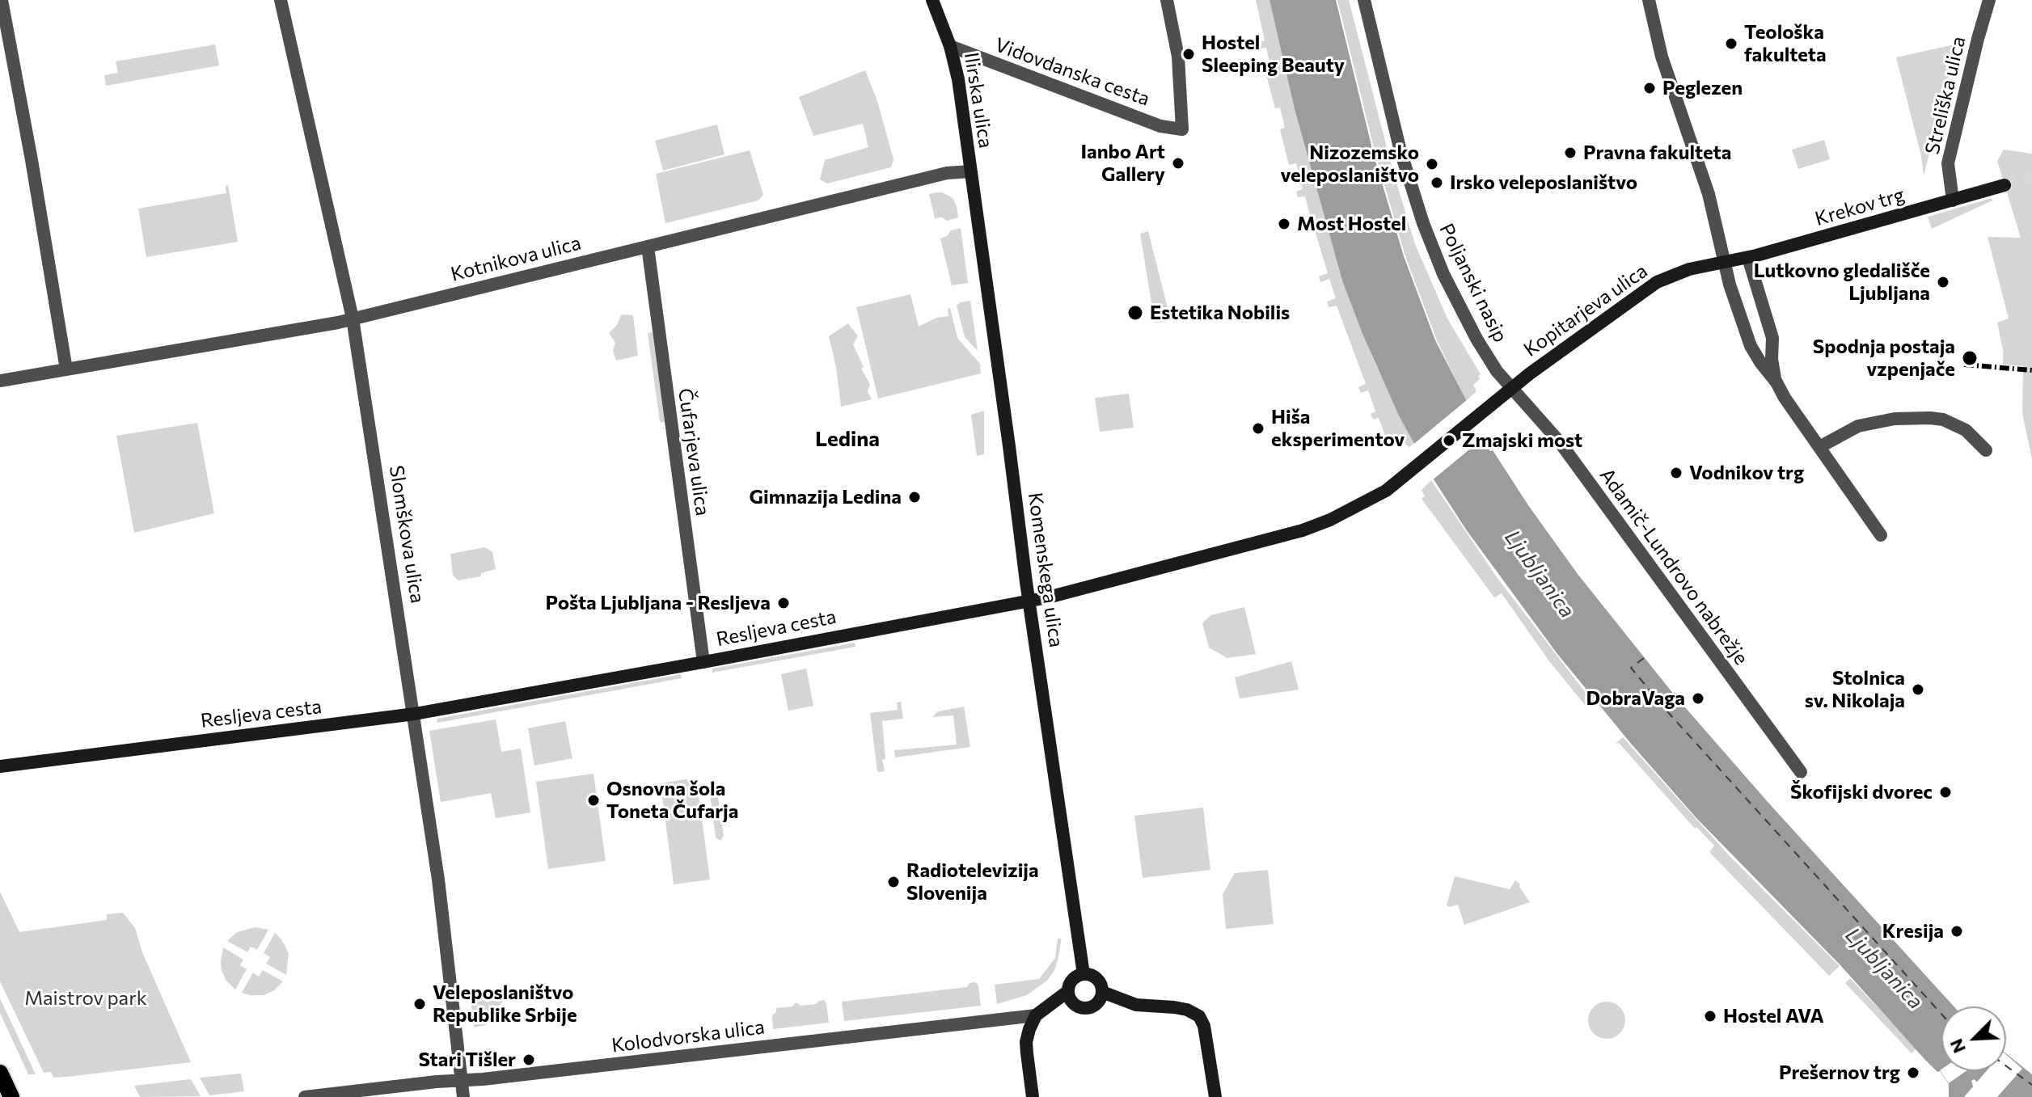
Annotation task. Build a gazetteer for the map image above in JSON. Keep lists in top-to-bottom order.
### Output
{
  "streets": {
    "main road": [
      "Ilirska ulica",
      "Krekov trg",
      "Kopitarjeva ulica",
      "Komenskega ulica",
      "Resljeva cesta"
    ],
    "street": [
      "Vidovdanska cesta",
      "Streliška ulica",
      "Kotnikova ulica",
      "Poljanski nasip",
      "Čufarjeva ulica",
      "Slomškova ulica",
      "Adamič-Lundrovo nabrežje",
      "Kolodvorska ulica"
    ]
  },
  "crossings": [
    ["Vidovdanska cesta", "Ilirska ulica"],
    ["Streliška ulica", "Krekov trg"],
    ["Ilirska ulica", "Kotnikova ulica"],
    ["Ilirska ulica", "Komenskega ulica"],
    ["Krekov trg", "Kopitarjeva ulica"],
    ["Kotnikova ulica", "Čufarjeva ulica"],
    ["Kotnikova ulica", "Slomškova ulica"],
    ["Kotnikova ulica", "Komenskega ulica"],
    ["Poljanski nasip", "Kopitarjeva ulica"],
    ["Poljanski nasip", "Adamič-Lundrovo nabrežje"],
    ["Poljanski nasip", "Resljeva cesta"],
    ["Kopitarjeva ulica", "Adamič-Lundrovo nabrežje"],
    ["Kopitarjeva ulica", "Resljeva cesta"],
    ["Čufarjeva ulica", "Resljeva cesta"],
    ["Slomškova ulica", "Resljeva cesta"],
    ["Slomškova ulica", "Kolodvorska ulica"],
    ["Adamič-Lundrovo nabrežje", "Resljeva cesta"],
    ["Komenskega ulica", "Resljeva cesta"]
  ],
  "districts": ["Ledina"],
  "water": ["Ljubljanica"],
  "parks": ["Maistrov park"],
  "places": [
    "Teološka fakulteta",
    "Hostel Sleeping Beauty",
    "Peglezen",
    "Pravna fakulteta",
    "Ianbo Art Gallery",
    "Nizozemsko veleposlaništvo",
    "Irsko veleposlaništvo",
    "Most Hostel",
    "Lutkovno gledališče Ljubljana",
    "Estetika Nobilis",
    "Spodnja postaja vzpenjače",
    "Hiša eksperimentov",
    "Zmajski most",
    "Vodnikov trg",
    "Gimnazija Ledina",
    "Pošta Ljubljana - Resljeva",
    "Stolnica sv. Nikolaja",
    "DobraVaga",
    "Škofijski dvorec",
    "Osnovna šola Toneta Čufarja",
    "Radiotelevizija Slovenija",
    "Kresija",
    "Veleposlaništvo Republike Srbije",
    "Hostel AVA",
    "Stari Tišler",
    "Prešernov trg"
  ],
  "north": "bottom left"
}
